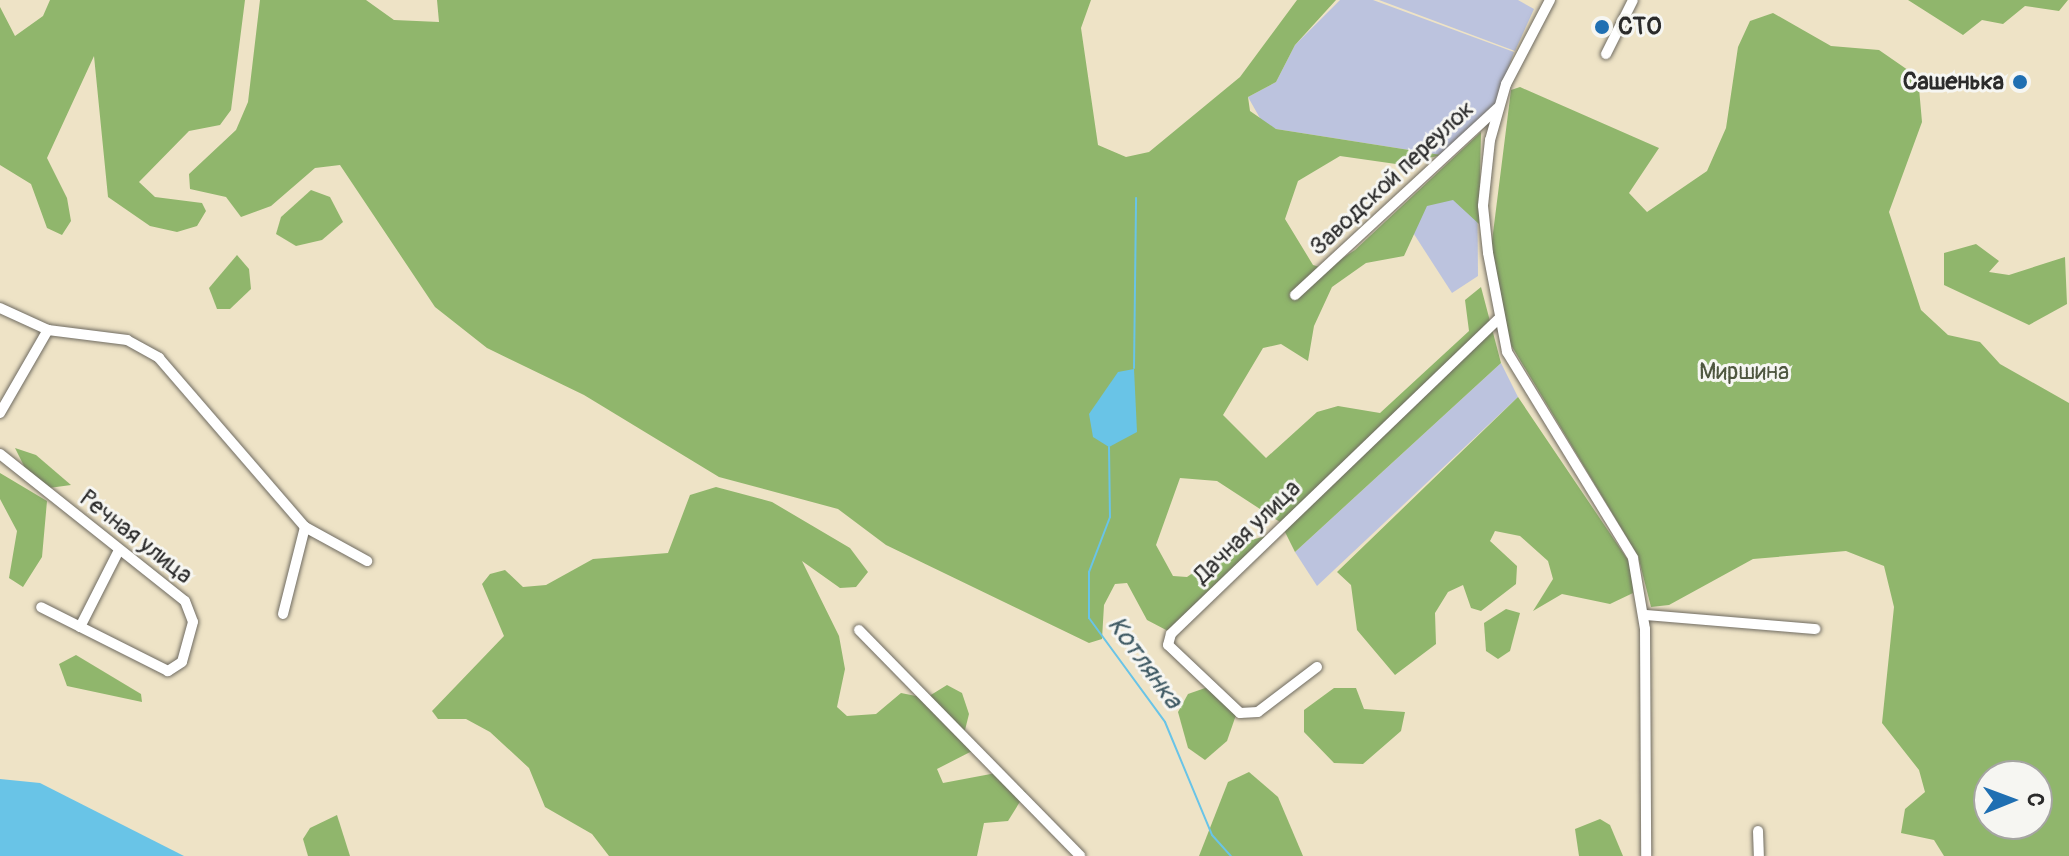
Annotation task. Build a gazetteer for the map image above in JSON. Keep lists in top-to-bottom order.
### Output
{
  "streets": {
    "street": ["Заводской переулок", "Дачная улица", "Речная улица"]
  },
  "water": ["Котлянка"],
  "parks": ["Миршина"],
  "places": ["СТО", "Сашенька"],
  "north": "right"
}
